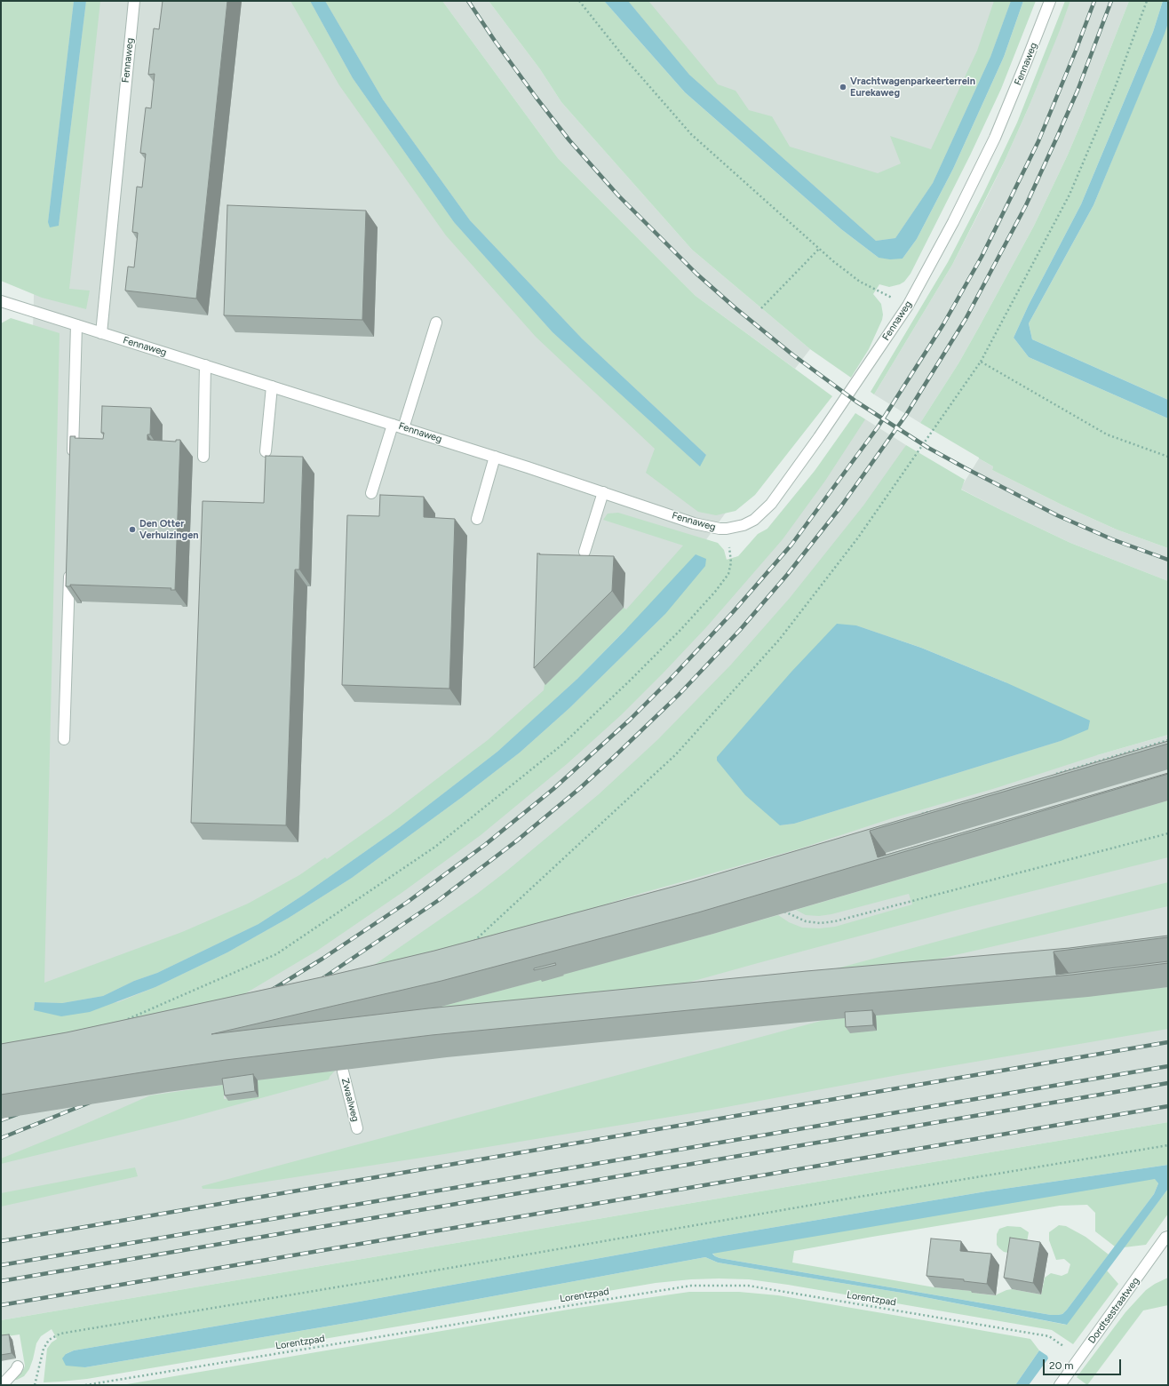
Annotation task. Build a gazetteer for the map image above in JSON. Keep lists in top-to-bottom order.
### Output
{
  "streets": {
    "street": ["Fennaweg", "Zwaalweg", "Dordtsestraatweg"],
    "path": ["Lorentzpad"]
  },
  "crossings": [
    ["Lorentzpad", "Dordtsestraatweg"]
  ],
  "places": ["Vrachtwagenparkeerterrein Eurekaweg", "Den Otter Verhuizingen"],
  "scale_bar": "20 m"
}
